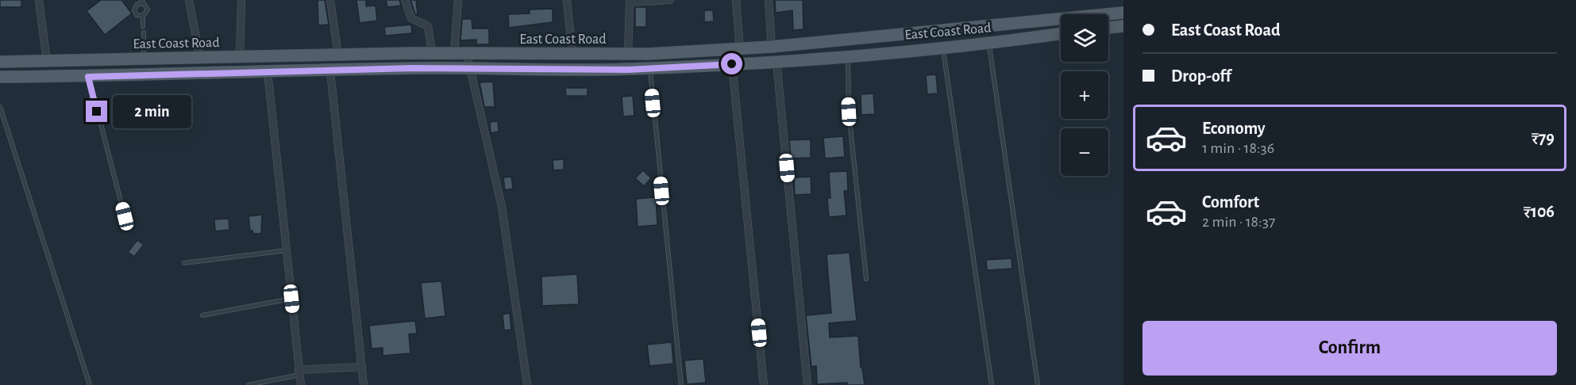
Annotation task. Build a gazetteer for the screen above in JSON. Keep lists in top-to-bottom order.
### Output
{
  "streets": {
    "main road": ["East Coast Road"]
  },
  "page": {
    "banner": ["East Coast Road", "Drop-off"],
    "map_buttons": ["+", "−"],
    "bubble": "2 min",
    "list": [
      {
        "name": "Economy",
        "note": "1 min · 18:36",
        "value": "₹79"
      },
      {
        "name": "Comfort",
        "note": "2 min · 18:37",
        "value": "₹106"
      }
    ],
    "buttons": "Confirm"
  }
}
